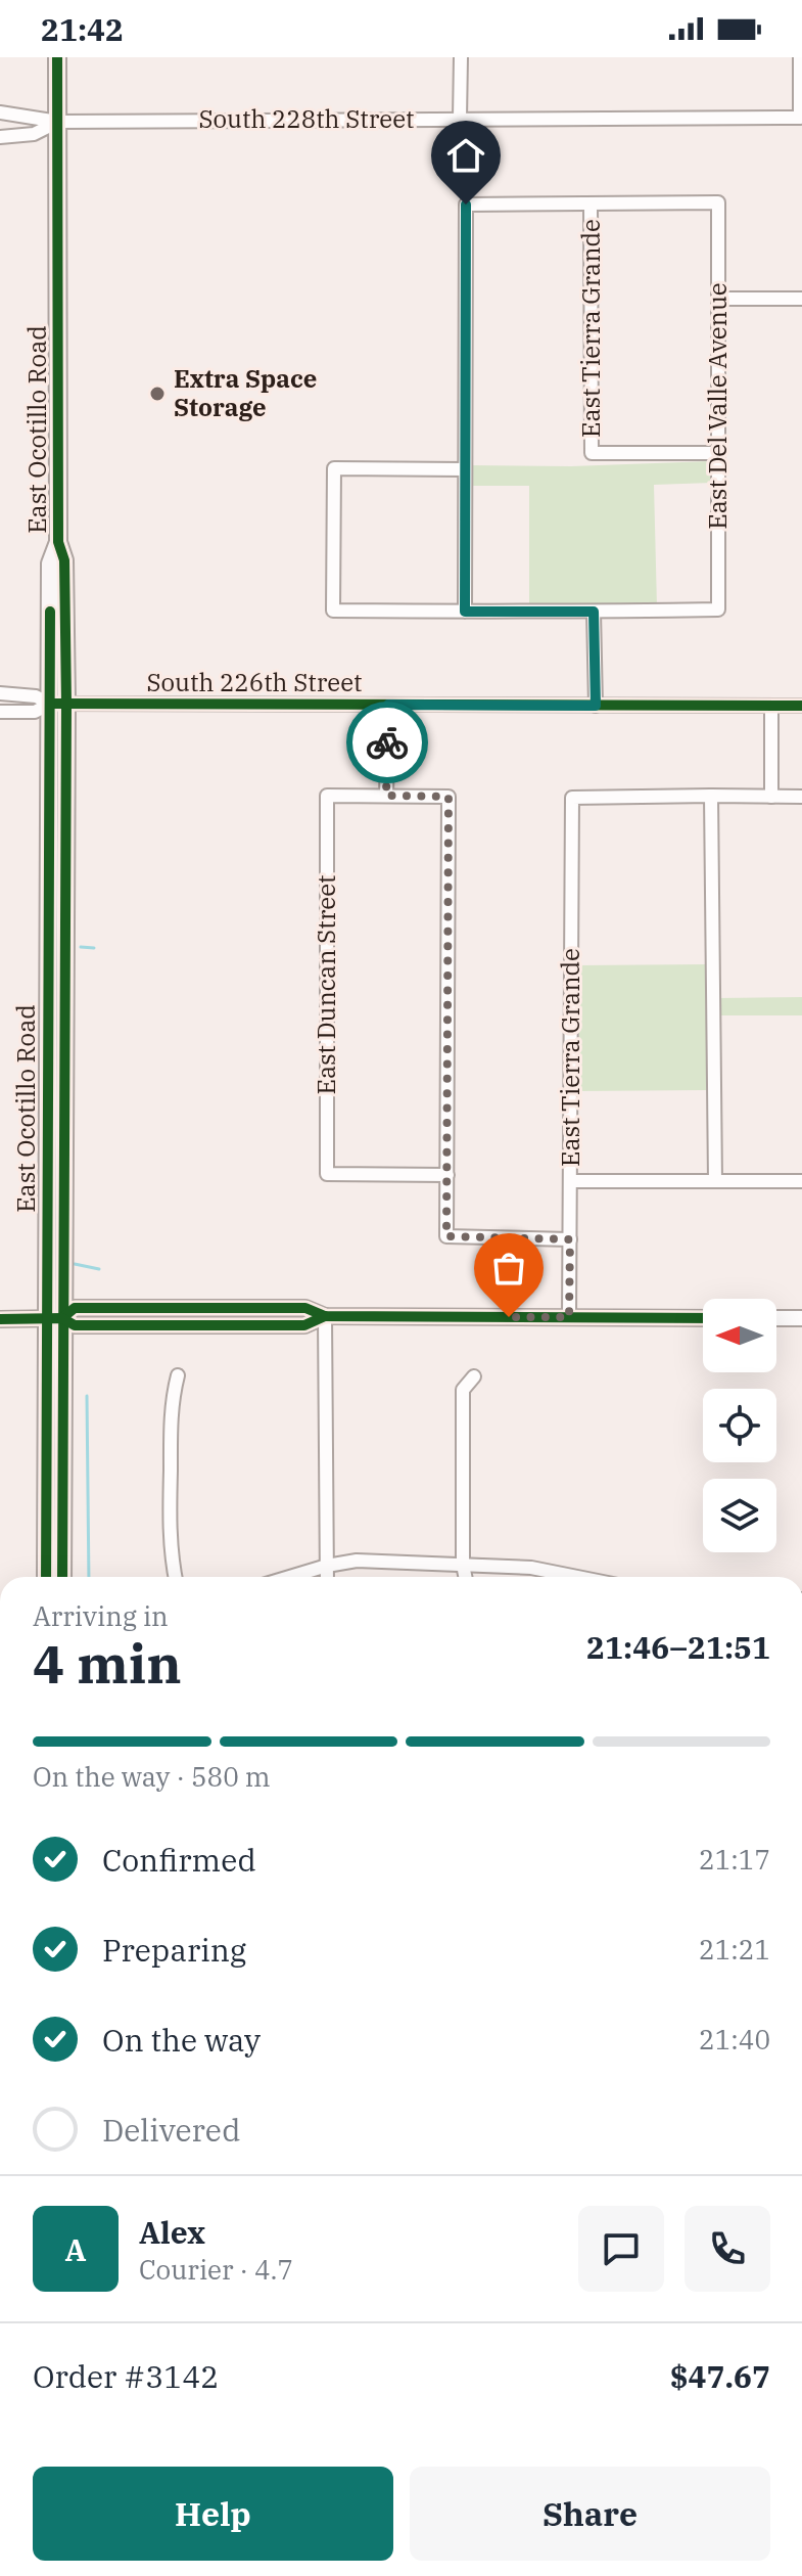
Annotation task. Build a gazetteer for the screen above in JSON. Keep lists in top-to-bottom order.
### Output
{
  "streets": {
    "main road": ["East Ocotillo Road"],
    "street": [
      "South 228th Street",
      "East Tierra Grande",
      "East Del Valle Avenue",
      "South 226th Street",
      "East Duncan Street"
    ]
  },
  "crossings": [
    ["South 228th Street", "East Ocotillo Road"],
    ["East Tierra Grande", "East Del Valle Avenue"],
    ["East Ocotillo Road", "South 226th Street"]
  ],
  "places": ["Extra Space Storage"],
  "north": "left",
  "page": {
    "status": "21:42",
    "heading": ["4 min", "Arriving in", "21:46–21:51"],
    "panel": [
      "Alex",
      "Courier · 4.7",
      "Order #3142",
      "$47.67"
    ],
    "bar": "On the way · 580 m",
    "list": [
      ["Confirmed", "21:17"],
      ["Preparing", "21:21"],
      ["On the way", "21:40"],
      "Delivered"
    ],
    "round": "A",
    "buttons": ["Help", "Share"]
  }
}
